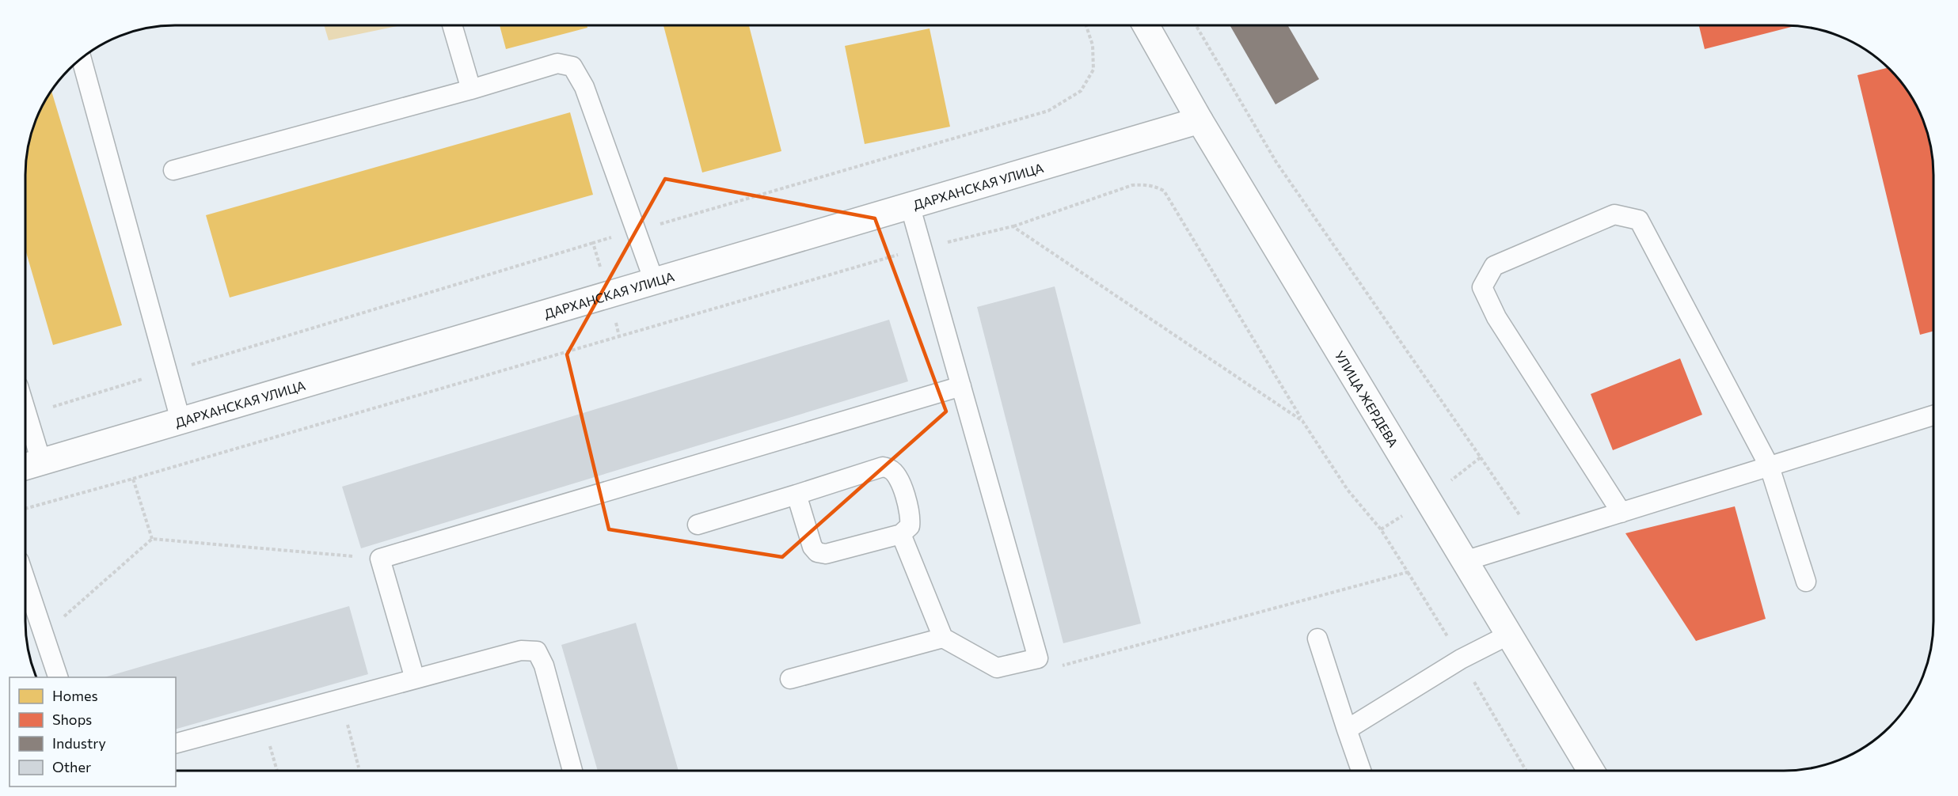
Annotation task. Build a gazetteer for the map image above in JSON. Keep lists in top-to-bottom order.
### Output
{
  "streets": {
    "street": ["ДАРХАНСКАЯ УЛИЦА", "УЛИЦА ЖЕРДЕВА"]
  },
  "crossings": [
    ["ДАРХАНСКАЯ УЛИЦА", "УЛИЦА ЖЕРДЕВА"]
  ],
  "legend": [
    "Homes",
    "Shops",
    "Industry",
    "Other"
  ]
}
